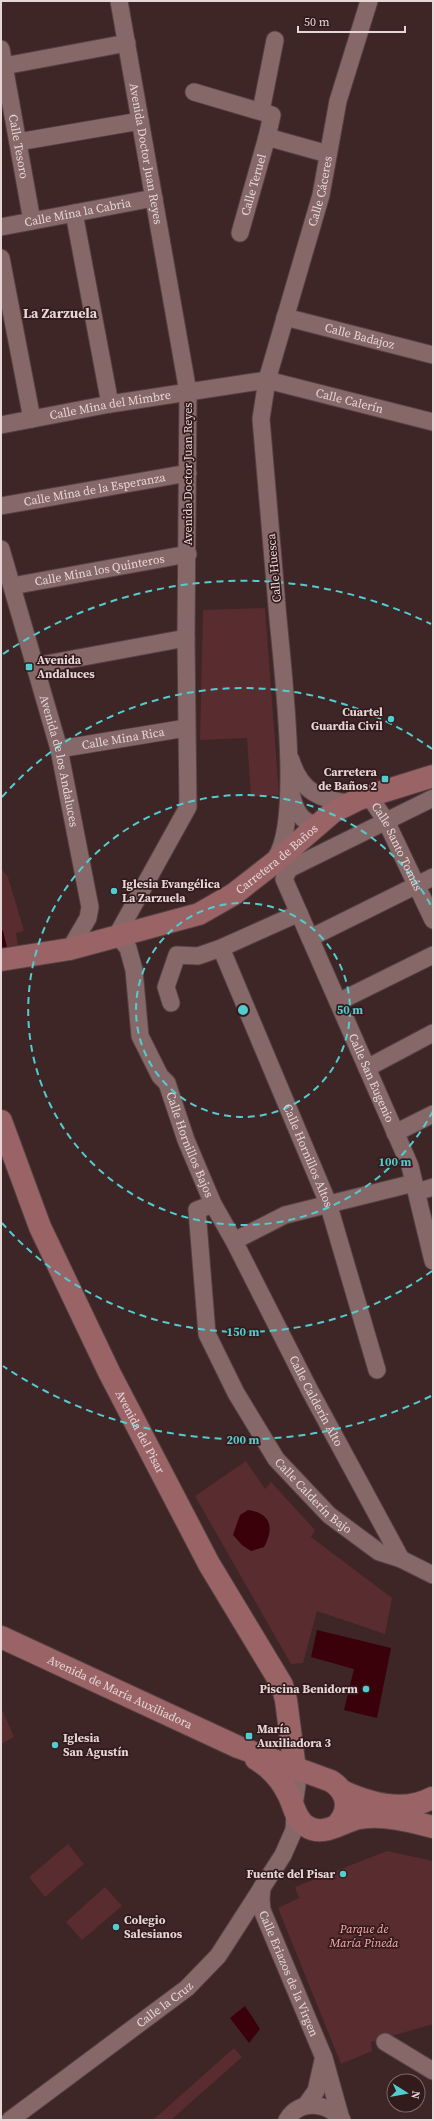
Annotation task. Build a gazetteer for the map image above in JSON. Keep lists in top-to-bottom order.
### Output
{
  "streets": {
    "main road": ["Carretera de Baños", "Avenida del Pisar", "Avenida de María Auxiliadora"],
    "street": [
      "Calle Tesoro",
      "Avenida Doctor Juan Reyes",
      "Calle Teruel",
      "Calle Cáceres",
      "Calle Mina la Cabria",
      "Calle Badajoz",
      "Calle Calerín",
      "Calle Mina del Mimbre",
      "Calle Mina de la Esperanza",
      "Calle Huesca",
      "Calle Mina los Quinteros",
      "Calle Mina Rica",
      "Avenida de los Andaluces",
      "Calle Santo Tomás",
      "Calle San Eugenio",
      "Calle Hornillos Bajos",
      "Calle Hornillos Altos",
      "Calle Calderín Alto",
      "Calle Calderín Bajo",
      "Calle Eriazos de la Virgen",
      "Calle la Cruz"
    ]
  },
  "crossings": [
    ["Calle Tesoro", "Calle Mina la Cabria"],
    ["Avenida Doctor Juan Reyes", "Calle Mina la Cabria"],
    ["Avenida Doctor Juan Reyes", "Calle Mina del Mimbre"],
    ["Avenida Doctor Juan Reyes", "Calle Mina de la Esperanza"],
    ["Avenida Doctor Juan Reyes", "Calle Mina los Quinteros"],
    ["Avenida Doctor Juan Reyes", "Calle Mina Rica"],
    ["Avenida Doctor Juan Reyes", "Carretera de Baños"],
    ["Avenida Doctor Juan Reyes", "Calle Hornillos Bajos"],
    ["Calle Cáceres", "Calle Badajoz"],
    ["Calle Cáceres", "Calle Calerín"],
    ["Calle Cáceres", "Calle Mina del Mimbre"],
    ["Calle Cáceres", "Calle Huesca"],
    ["Calle Calerín", "Calle Mina del Mimbre"],
    ["Calle Calerín", "Calle Huesca"],
    ["Calle Mina del Mimbre", "Calle Huesca"],
    ["Calle Huesca", "Calle Santo Tomás"],
    ["Calle Huesca", "Carretera de Baños"],
    ["Calle Huesca", "Calle San Eugenio"],
    ["Calle Mina los Quinteros", "Avenida de los Andaluces"],
    ["Calle Mina Rica", "Avenida de los Andaluces"],
    ["Avenida de los Andaluces", "Carretera de Baños"],
    ["Calle Santo Tomás", "Carretera de Baños"],
    ["Carretera de Baños", "Calle San Eugenio"],
    ["Carretera de Baños", "Calle Hornillos Bajos"],
    ["Calle Hornillos Bajos", "Calle Calderín Alto"],
    ["Calle Hornillos Bajos", "Calle Calderín Bajo"],
    ["Calle Calderín Alto", "Calle Calderín Bajo"],
    ["Avenida del Pisar", "Avenida de María Auxiliadora"],
    ["Avenida del Pisar", "Calle la Cruz"],
    ["Avenida de María Auxiliadora", "Calle la Cruz"],
    ["Calle Eriazos de la Virgen", "Calle la Cruz"]
  ],
  "districts": ["La Zarzuela"],
  "parks": ["Parque de María Pineda"],
  "places": {
    "transit": ["Avenida Andaluces", "Carretera de Baños 2", "María Auxiliadora 3"],
    "other": [
      "Cuartel Guardia Civil",
      "Iglesia Evangélica La Zarzuela",
      "Piscina Benidorm",
      "Iglesia San Agustín",
      "Fuente del Pisar",
      "Colegio Salesianos"
    ]
  },
  "scale_bar": "50 m",
  "north": "right",
  "rings": [
    "50 m",
    "100 m",
    "150 m",
    "200 m"
  ]
}
